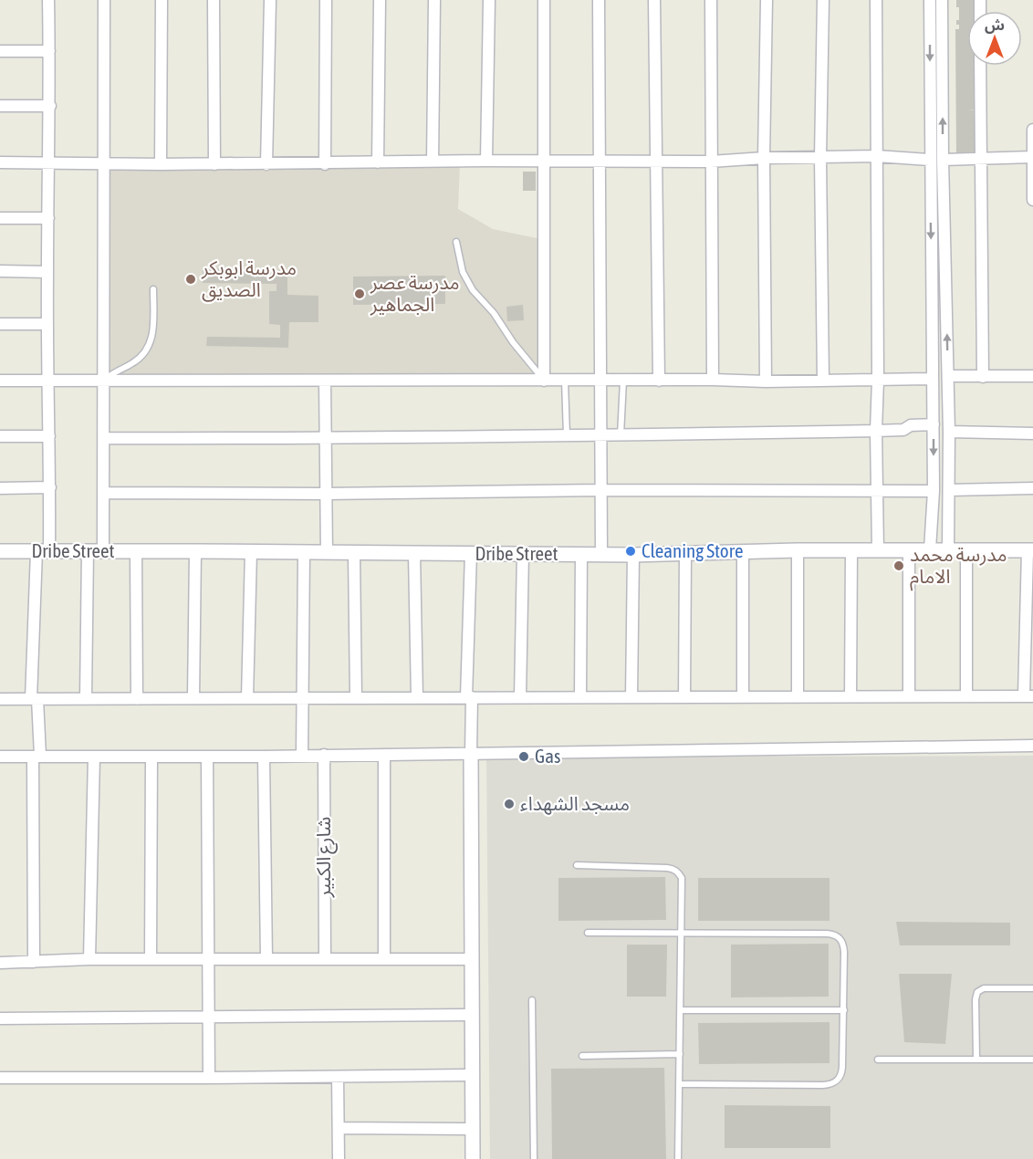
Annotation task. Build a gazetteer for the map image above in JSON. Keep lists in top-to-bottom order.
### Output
{
  "streets": {
    "street": ["Dribe Street", "شارع الكبير"]
  },
  "places": [
    "مدرسة ابوبكر الصديق",
    "مدرسة عصر الجماهير",
    "Cleaning Store",
    "مدرسة محمد الامام",
    "Gas",
    "مسجد الشهداء"
  ],
  "north": "top"
}
